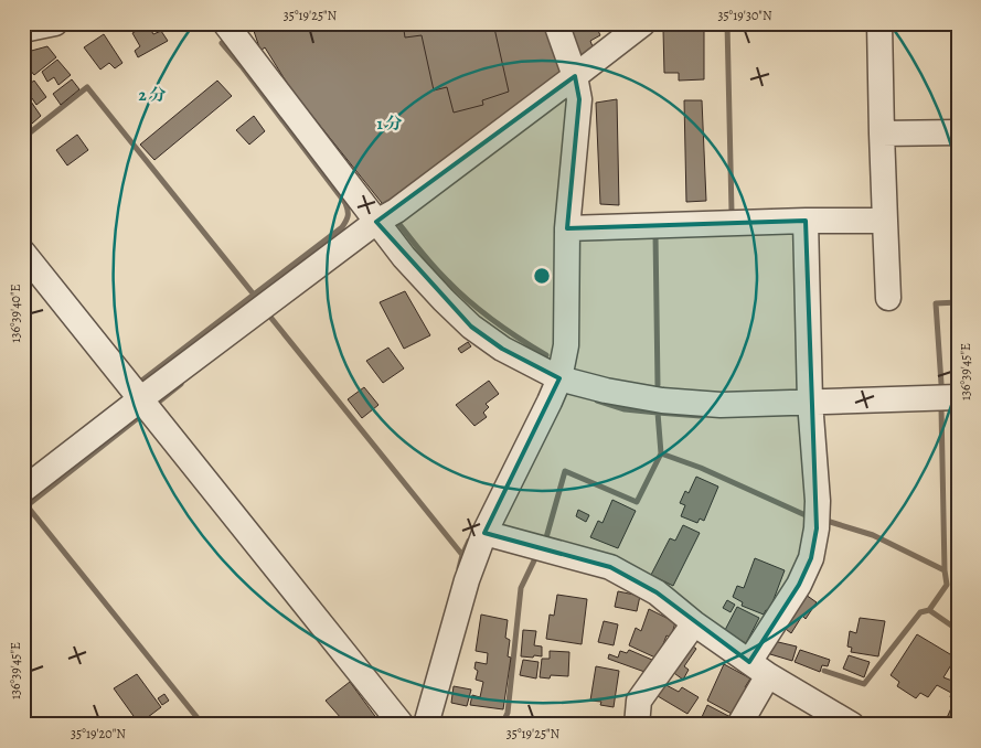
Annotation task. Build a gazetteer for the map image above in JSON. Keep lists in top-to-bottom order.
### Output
{
  "coordinates": [
    "35°19'25\"N",
    "35°19'30\"N",
    "136°39'40\"E",
    "136°39'45\"E",
    "35°19'20\"N"
  ],
  "rings": ["2 分", "1 分"]
}
